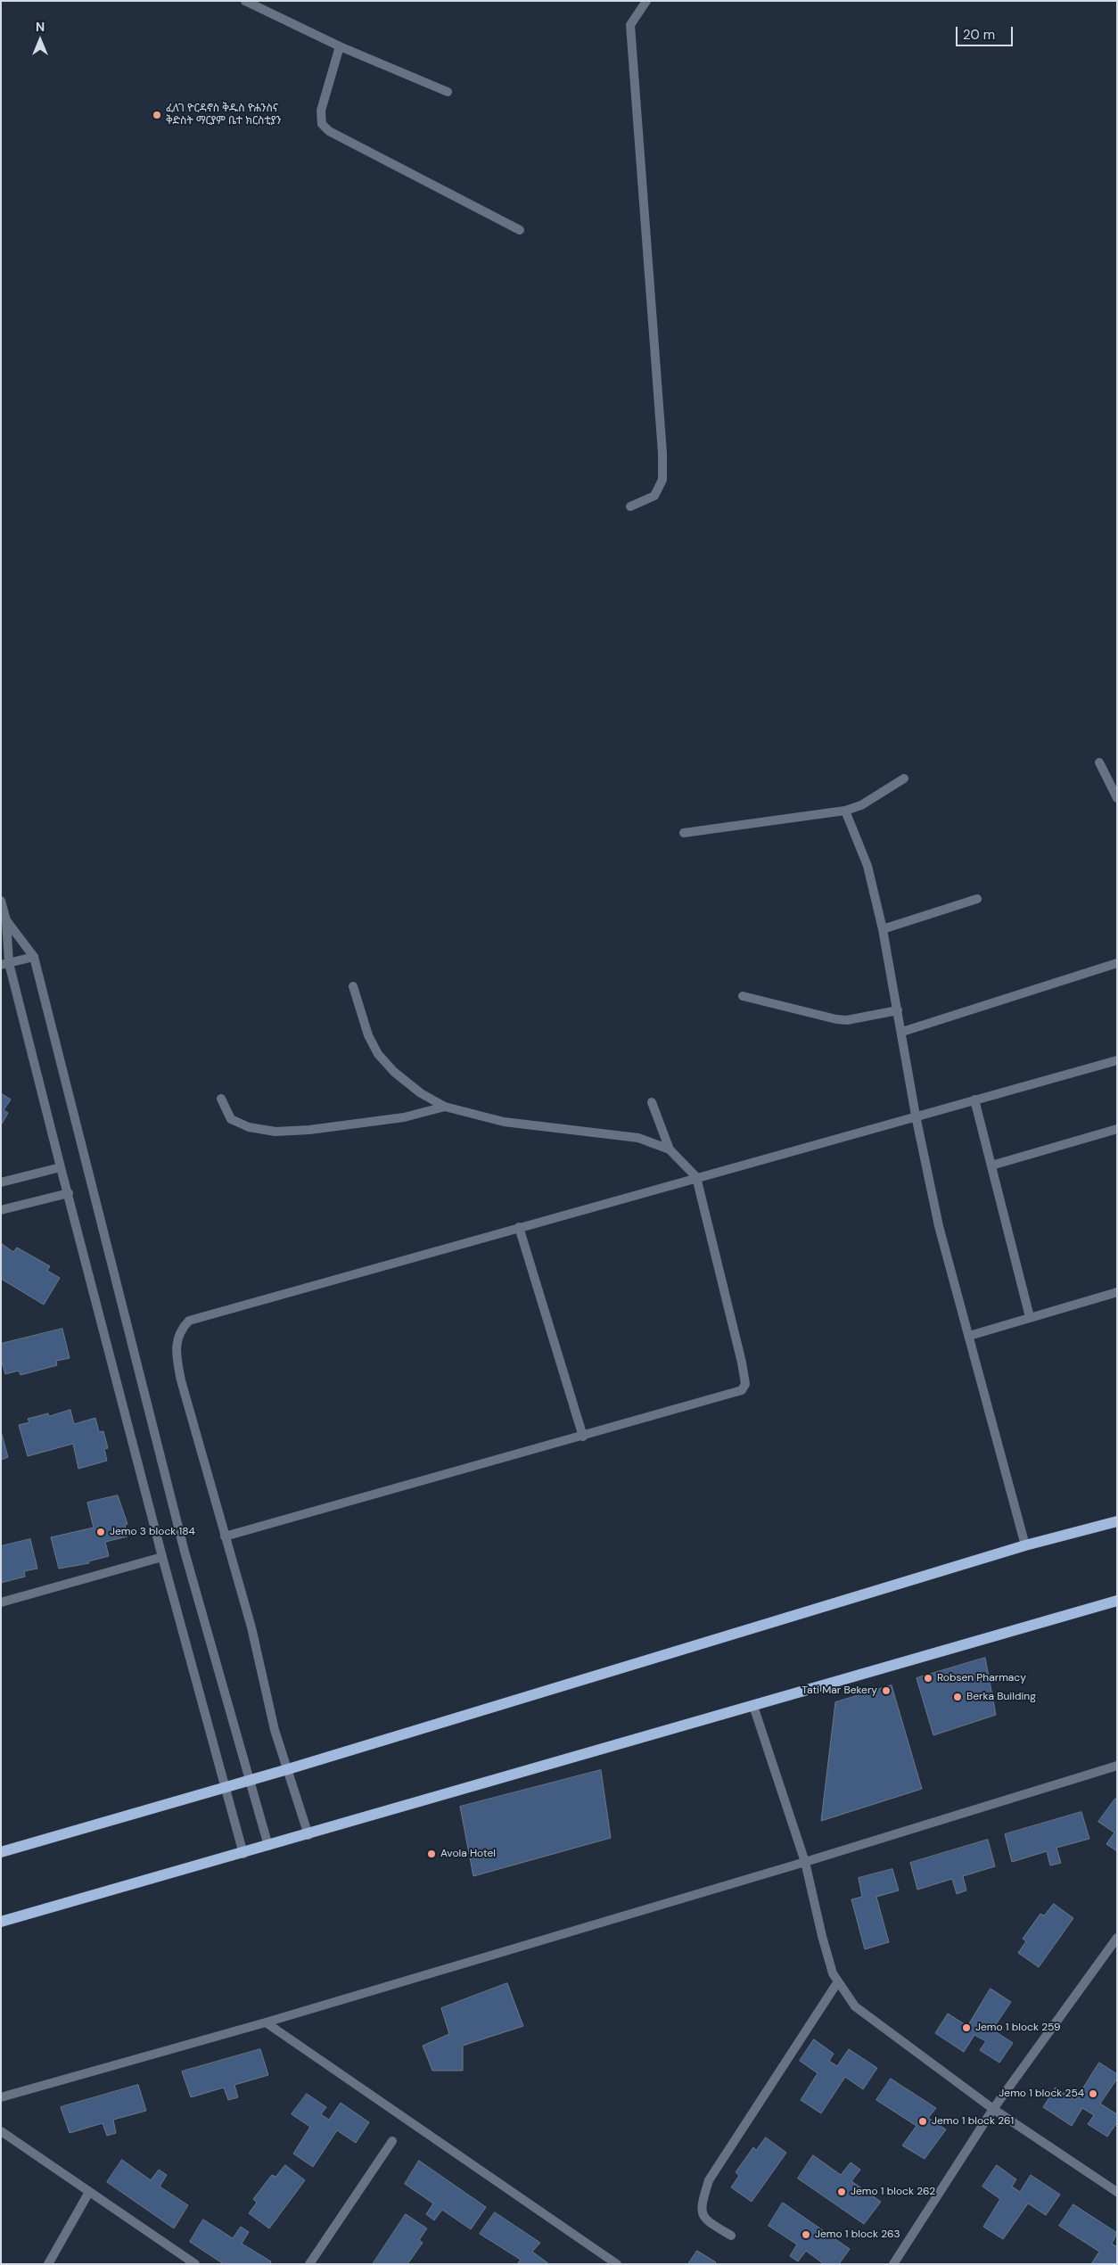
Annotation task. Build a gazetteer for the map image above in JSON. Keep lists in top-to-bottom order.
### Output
{
  "places": [
    "ፈለገ ዮርዳኖስ ቅዱስ ዮሐንስና ቅድስት ማርያም ቤተ ክርስቲያን",
    "Jemo 3 block 184",
    "Robsen Pharmacy",
    "Tati Mar Bekery",
    "Berka Building",
    "Avola Hotel",
    "Jemo 1 block 259",
    "Jemo 1 block 254",
    "Jemo 1 block 261",
    "Jemo 1 block 262",
    "Jemo 1 block 263"
  ],
  "scale_bar": "20 m",
  "north": "top"
}
